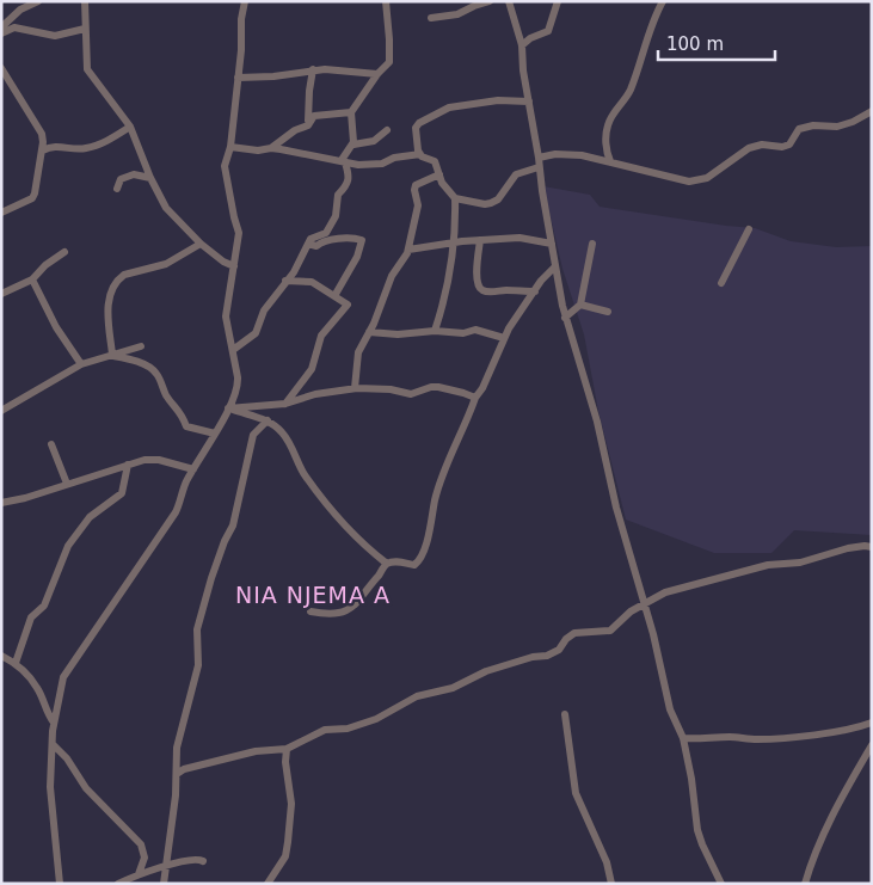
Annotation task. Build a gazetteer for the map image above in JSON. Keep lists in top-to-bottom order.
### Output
{
  "districts": ["NIA NJEMA A"],
  "scale_bar": "100 m"
}
